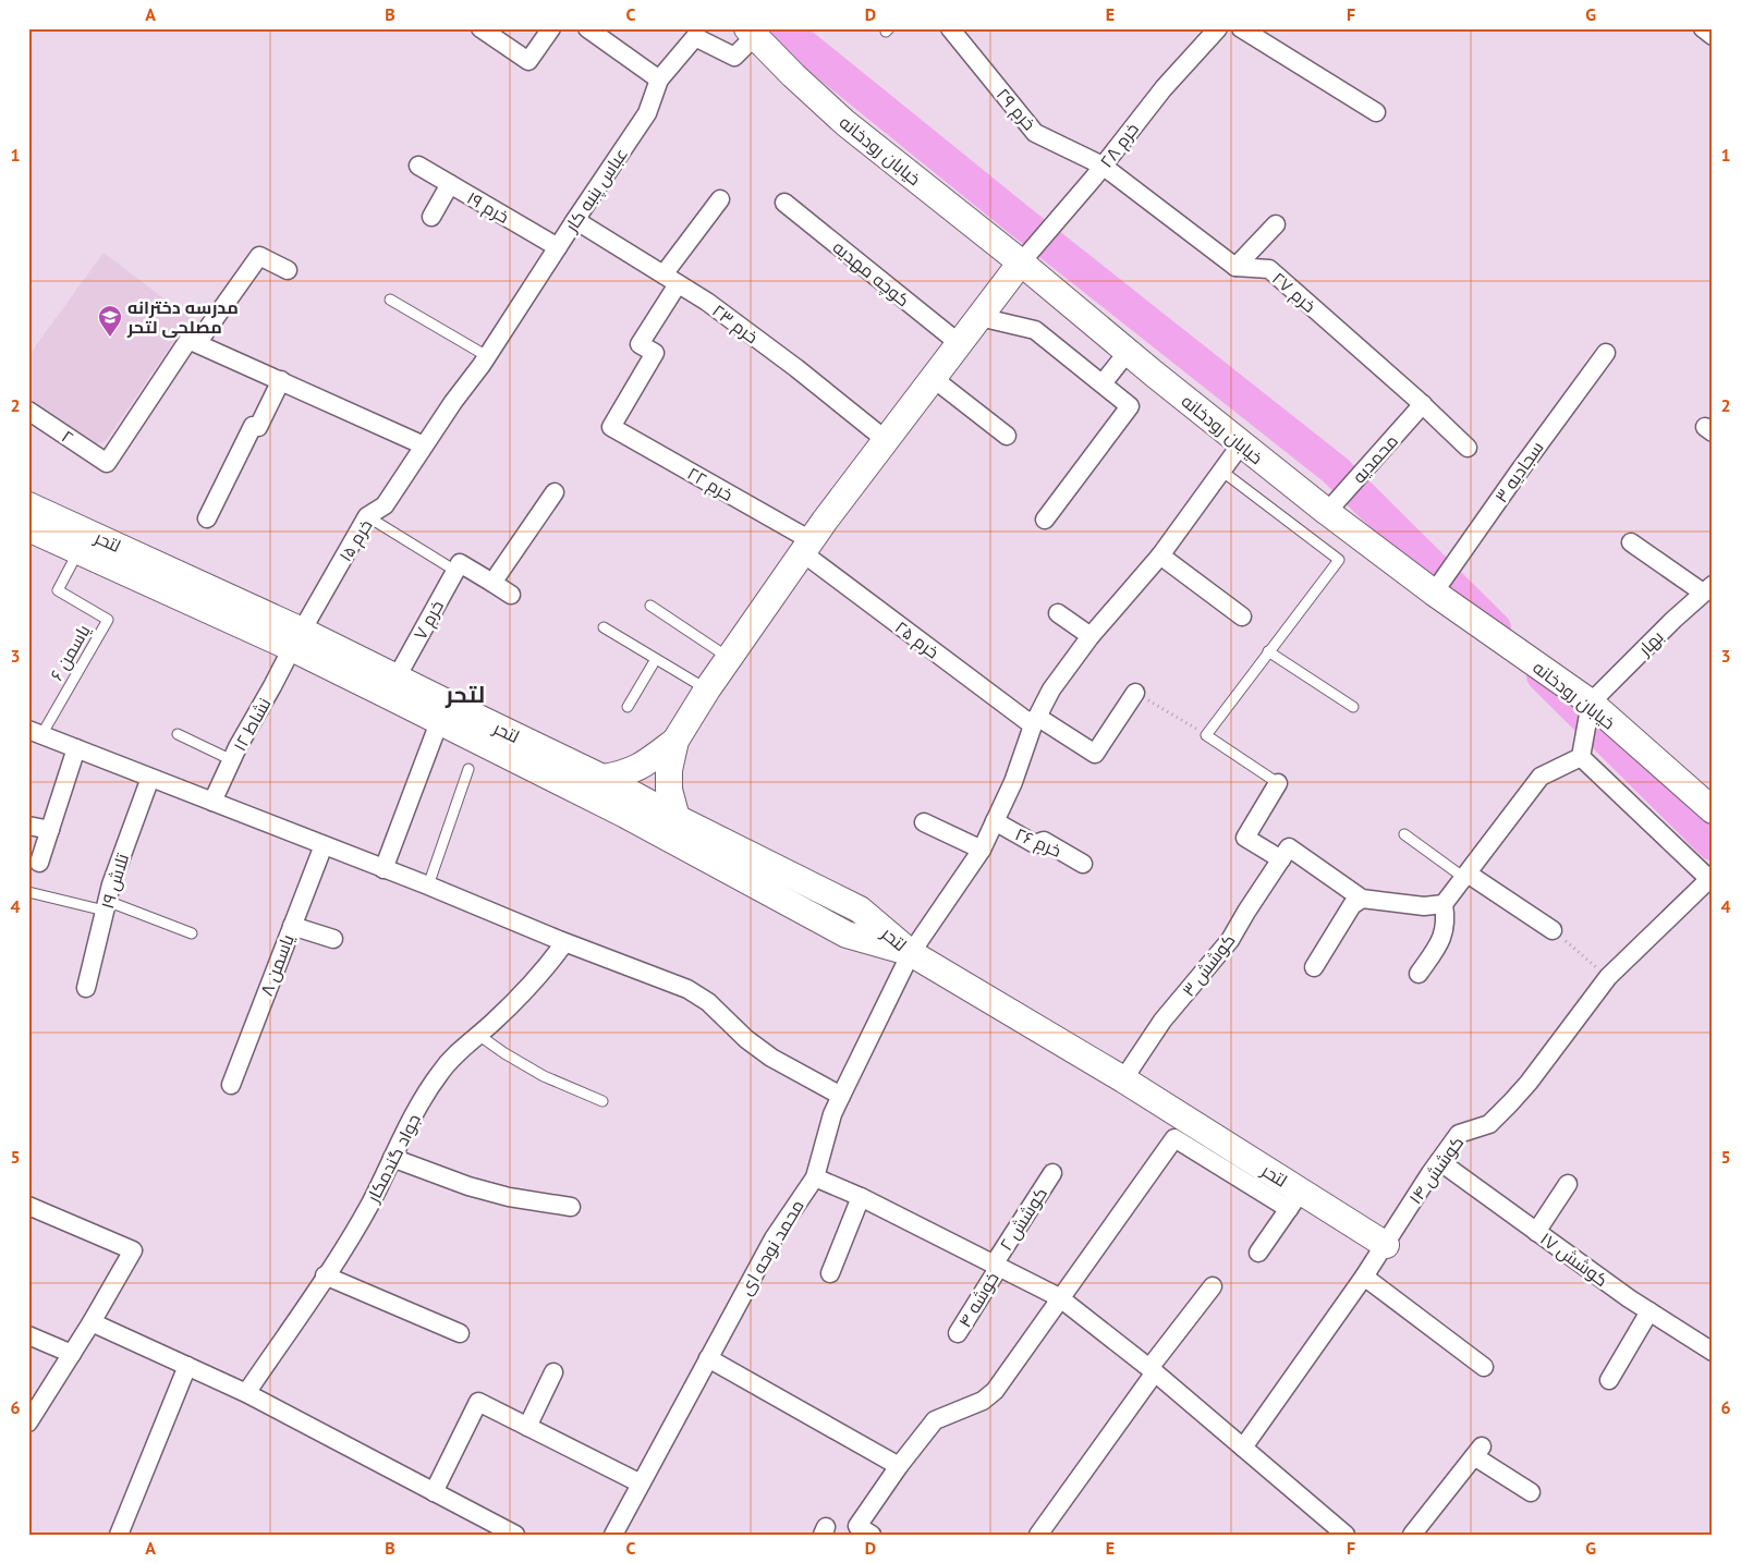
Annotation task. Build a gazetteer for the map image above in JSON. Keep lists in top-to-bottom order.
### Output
{
  "streets": {
    "street": [
      "خرم ۲۹",
      "خرم ۲۸",
      "خیابان رودخانه",
      "عباس پنبه کار",
      "خرم ۱۹",
      "کوچه مهدیه",
      "خرم ۲۷",
      "خرم ۲۳",
      "۲",
      "محمدیه",
      "سجادیه ۳",
      "خرم ۲۲",
      "خرم ۱۵",
      "لتحر",
      "خرم ۷",
      "خرم ۲۵",
      "بهار",
      "نشاط ۱۲",
      "خرم ۲۶",
      "تلاش ۱۹",
      "یاسمن ۸",
      "کوشش ۳",
      "جواد گندمکار",
      "کوشش ۱۴",
      "کوشش ۲",
      "محمد نوحه ای",
      "کوشش ۱۷",
      "خوشه ۴"
    ],
    "lane": ["یاسمن ۶"]
  },
  "crossings": [
    ["خرم ۲۹", "خرم ۲۸"],
    ["خرم ۲۸", "خیابان رودخانه"],
    ["خیابان رودخانه", "عباس پنبه کار"],
    ["خیابان رودخانه", "محمدیه"],
    ["خیابان رودخانه", "سجادیه ۳"],
    ["خیابان رودخانه", "بهار"],
    ["خیابان رودخانه", "محمد نوحه ای"],
    ["عباس پنبه کار", "خرم ۱۹"],
    ["عباس پنبه کار", "خرم ۲۳"],
    ["عباس پنبه کار", "خرم ۱۵"],
    ["خرم ۲۷", "محمدیه"],
    ["خرم ۲۳", "خرم ۲۲"],
    ["خرم ۲۲", "خرم ۲۵"],
    ["خرم ۱۵", "لتحر"],
    ["خرم ۱۵", "نشاط ۱۲"],
    ["لتحر", "خرم ۷"],
    ["لتحر", "یاسمن ۶"],
    ["لتحر", "نشاط ۱۲"],
    ["لتحر", "کوشش ۳"],
    ["لتحر", "کوشش ۱۴"],
    ["لتحر", "محمد نوحه ای"],
    ["خرم ۲۵", "محمد نوحه ای"],
    ["خرم ۲۶", "محمد نوحه ای"],
    ["کوشش ۱۴", "کوشش ۱۷"],
    ["کوشش ۲", "خوشه ۴"]
  ],
  "districts": ["لتحر"],
  "places": {
    "school or university": ["مدرسه دخترانه مصلحی لتحر"]
  },
  "grid": {
    "columns": [
      "A",
      "B",
      "C",
      "D",
      "E",
      "F",
      "G"
    ],
    "rows": [
      "1",
      "2",
      "3",
      "4",
      "5",
      "6"
    ]
  }
}
